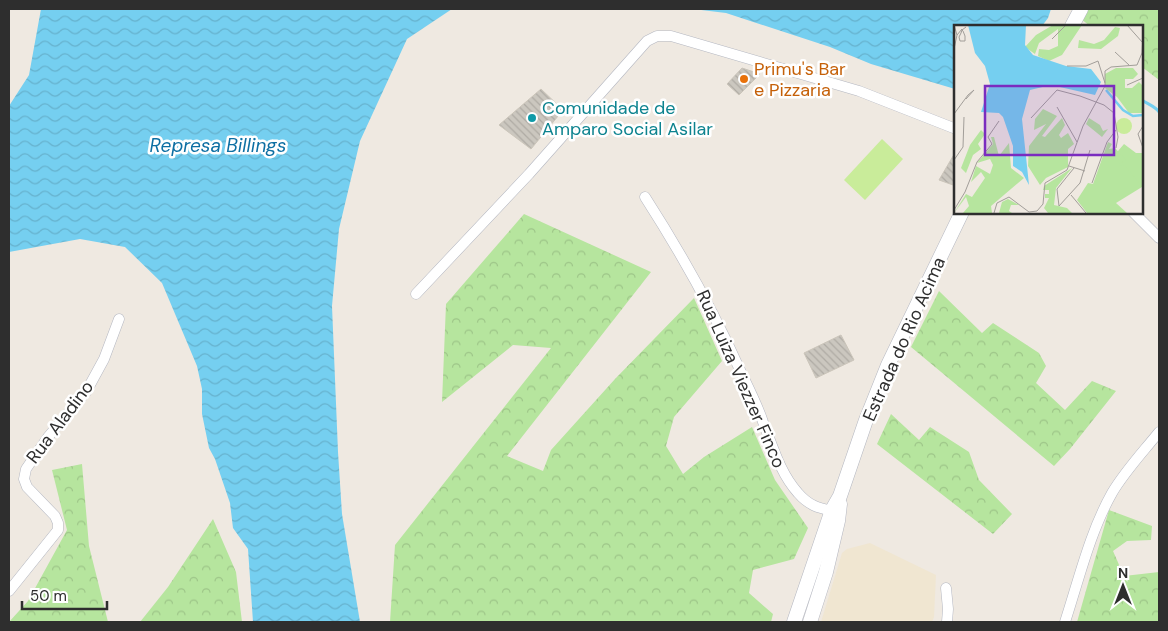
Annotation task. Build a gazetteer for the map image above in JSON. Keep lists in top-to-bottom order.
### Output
{
  "streets": {
    "main road": ["Estrada do Rio Acima"],
    "street": ["Rua Luiza Viezzer Finco", "Rua Aladino"]
  },
  "crossings": [
    ["Estrada do Rio Acima", "Rua Luiza Viezzer Finco"]
  ],
  "water": ["Represa Billings"],
  "places": ["Primu's Bar e Pizzaria", "Comunidade de Amparo Social Asilar"],
  "scale_bar": "50 m",
  "north": "top"
}
